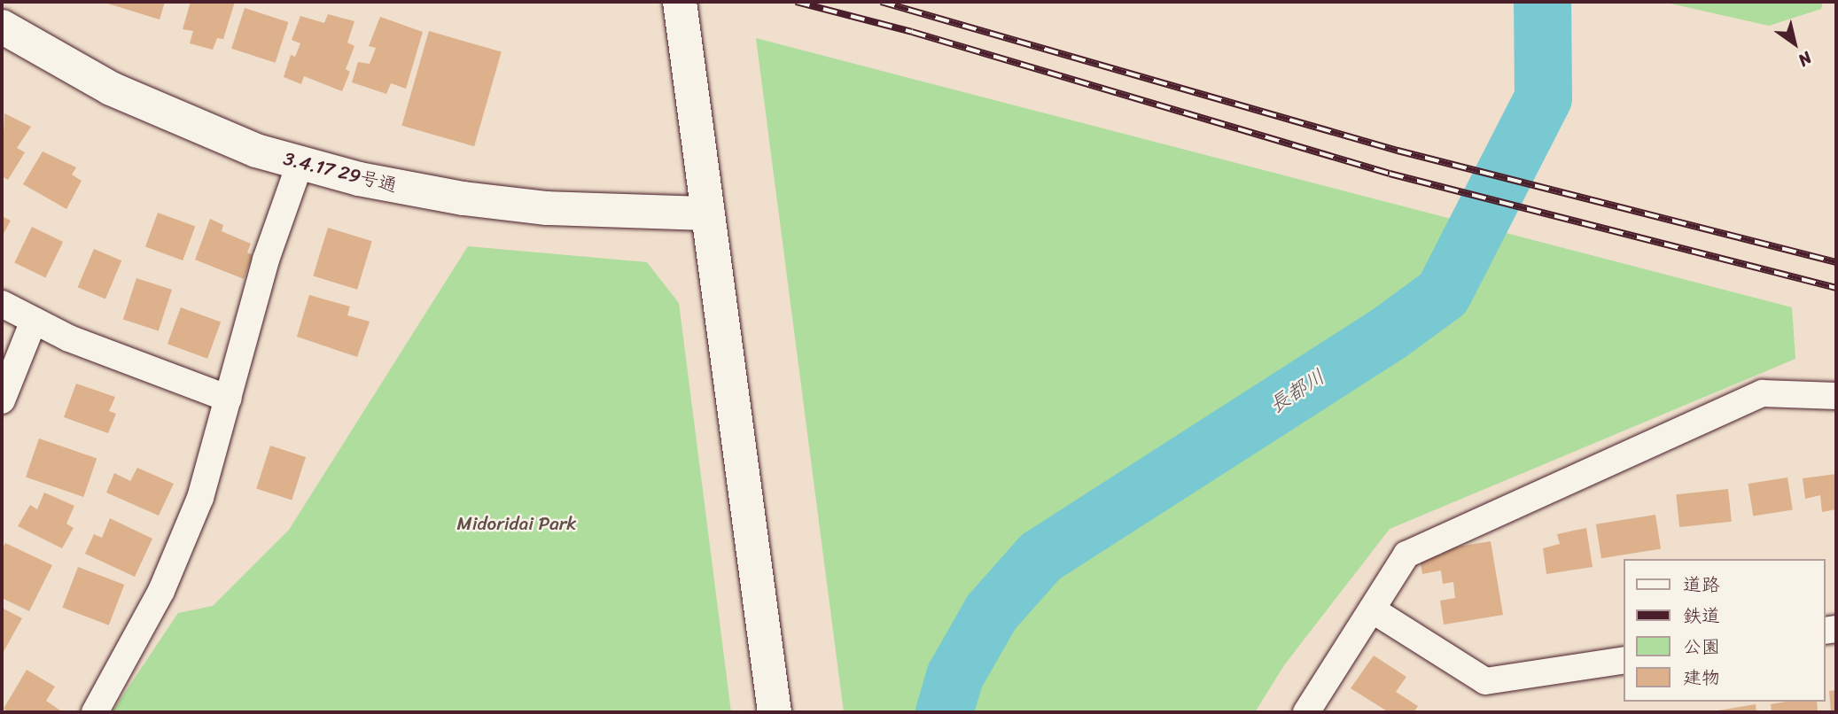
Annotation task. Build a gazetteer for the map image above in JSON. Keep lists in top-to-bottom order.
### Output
{
  "streets": {
    "street": ["3.4.17 29号通"]
  },
  "water": ["長都川"],
  "parks": ["Midoridai Park"],
  "legend": [
    "道路",
    "鉄道",
    "公園",
    "建物"
  ],
  "north": "bottom right"
}
